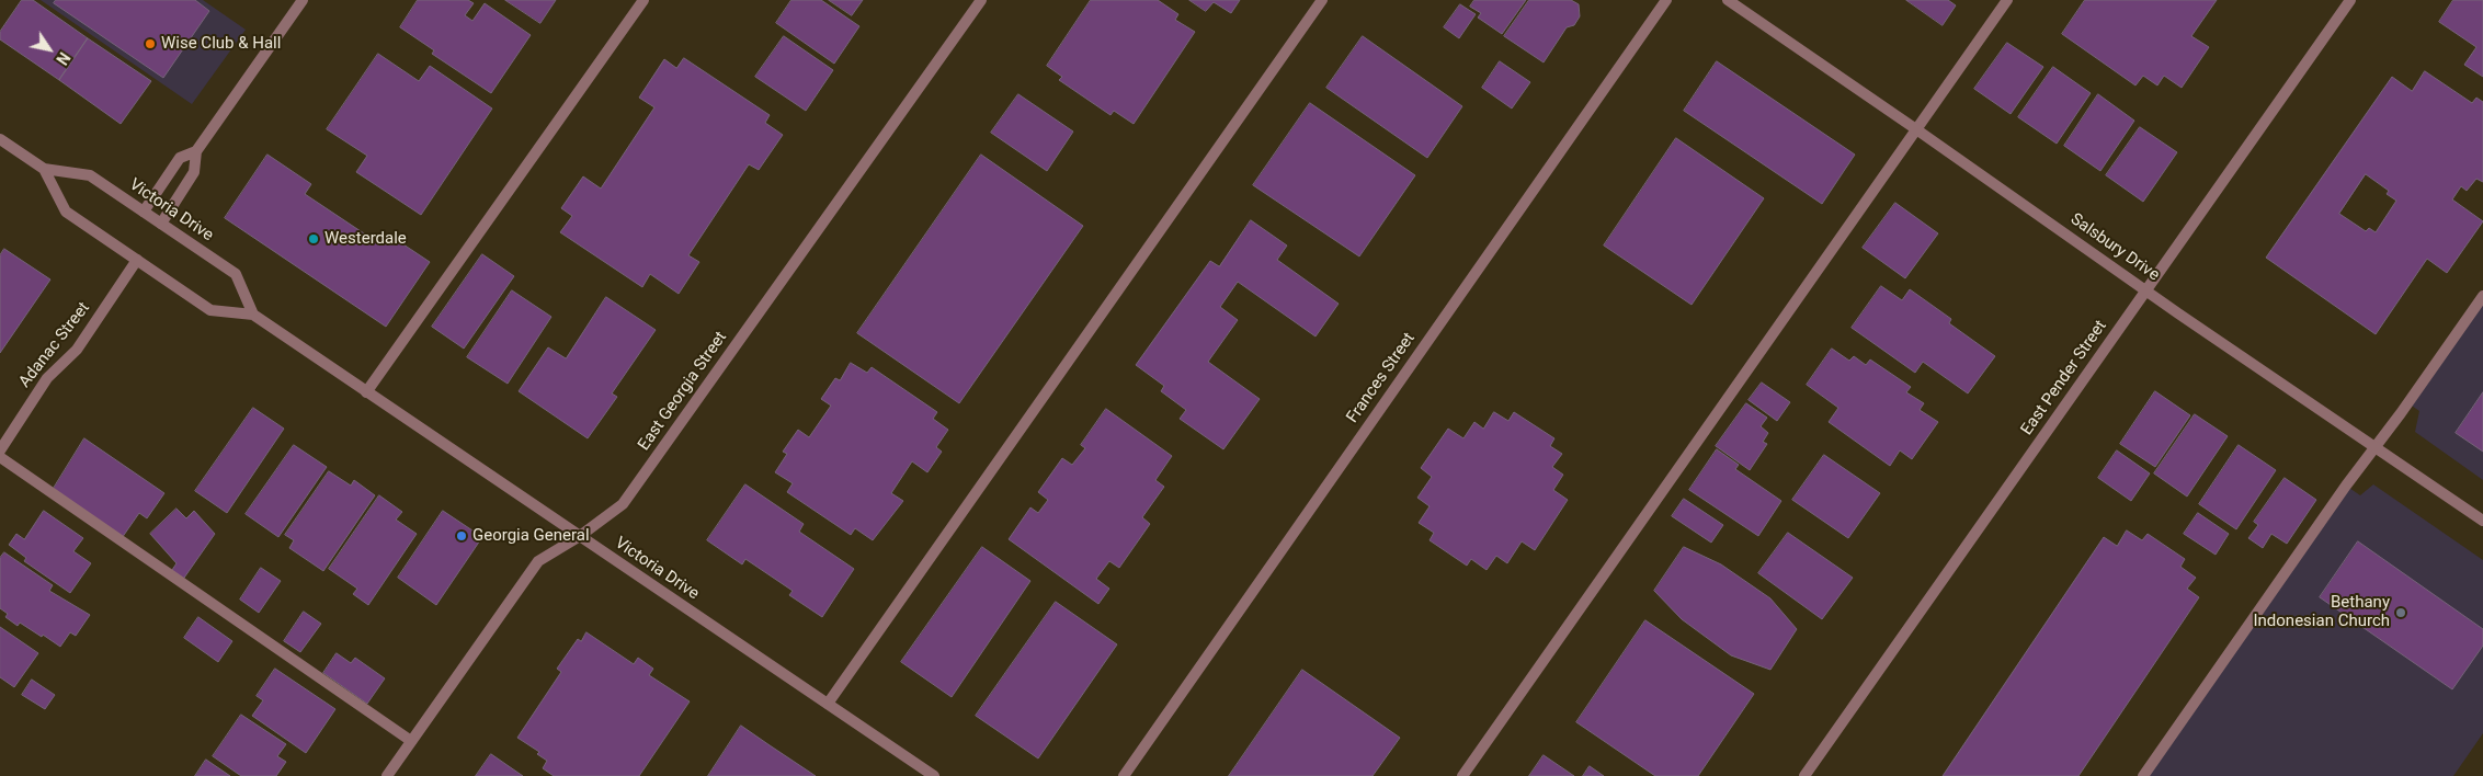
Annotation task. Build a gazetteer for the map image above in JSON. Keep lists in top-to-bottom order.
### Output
{
  "streets": {
    "street": [
      "Victoria Drive",
      "Salsbury Drive",
      "Adanac Street",
      "Frances Street",
      "East Pender Street",
      "East Georgia Street"
    ]
  },
  "crossings": [
    ["Victoria Drive", "Adanac Street"],
    ["Victoria Drive", "East Georgia Street"],
    ["Salsbury Drive", "East Pender Street"]
  ],
  "places": [
    "Wise Club & Hall",
    "Westerdale",
    "Georgia General",
    "Bethany Indonesian Church"
  ],
  "north": "bottom right"
}
